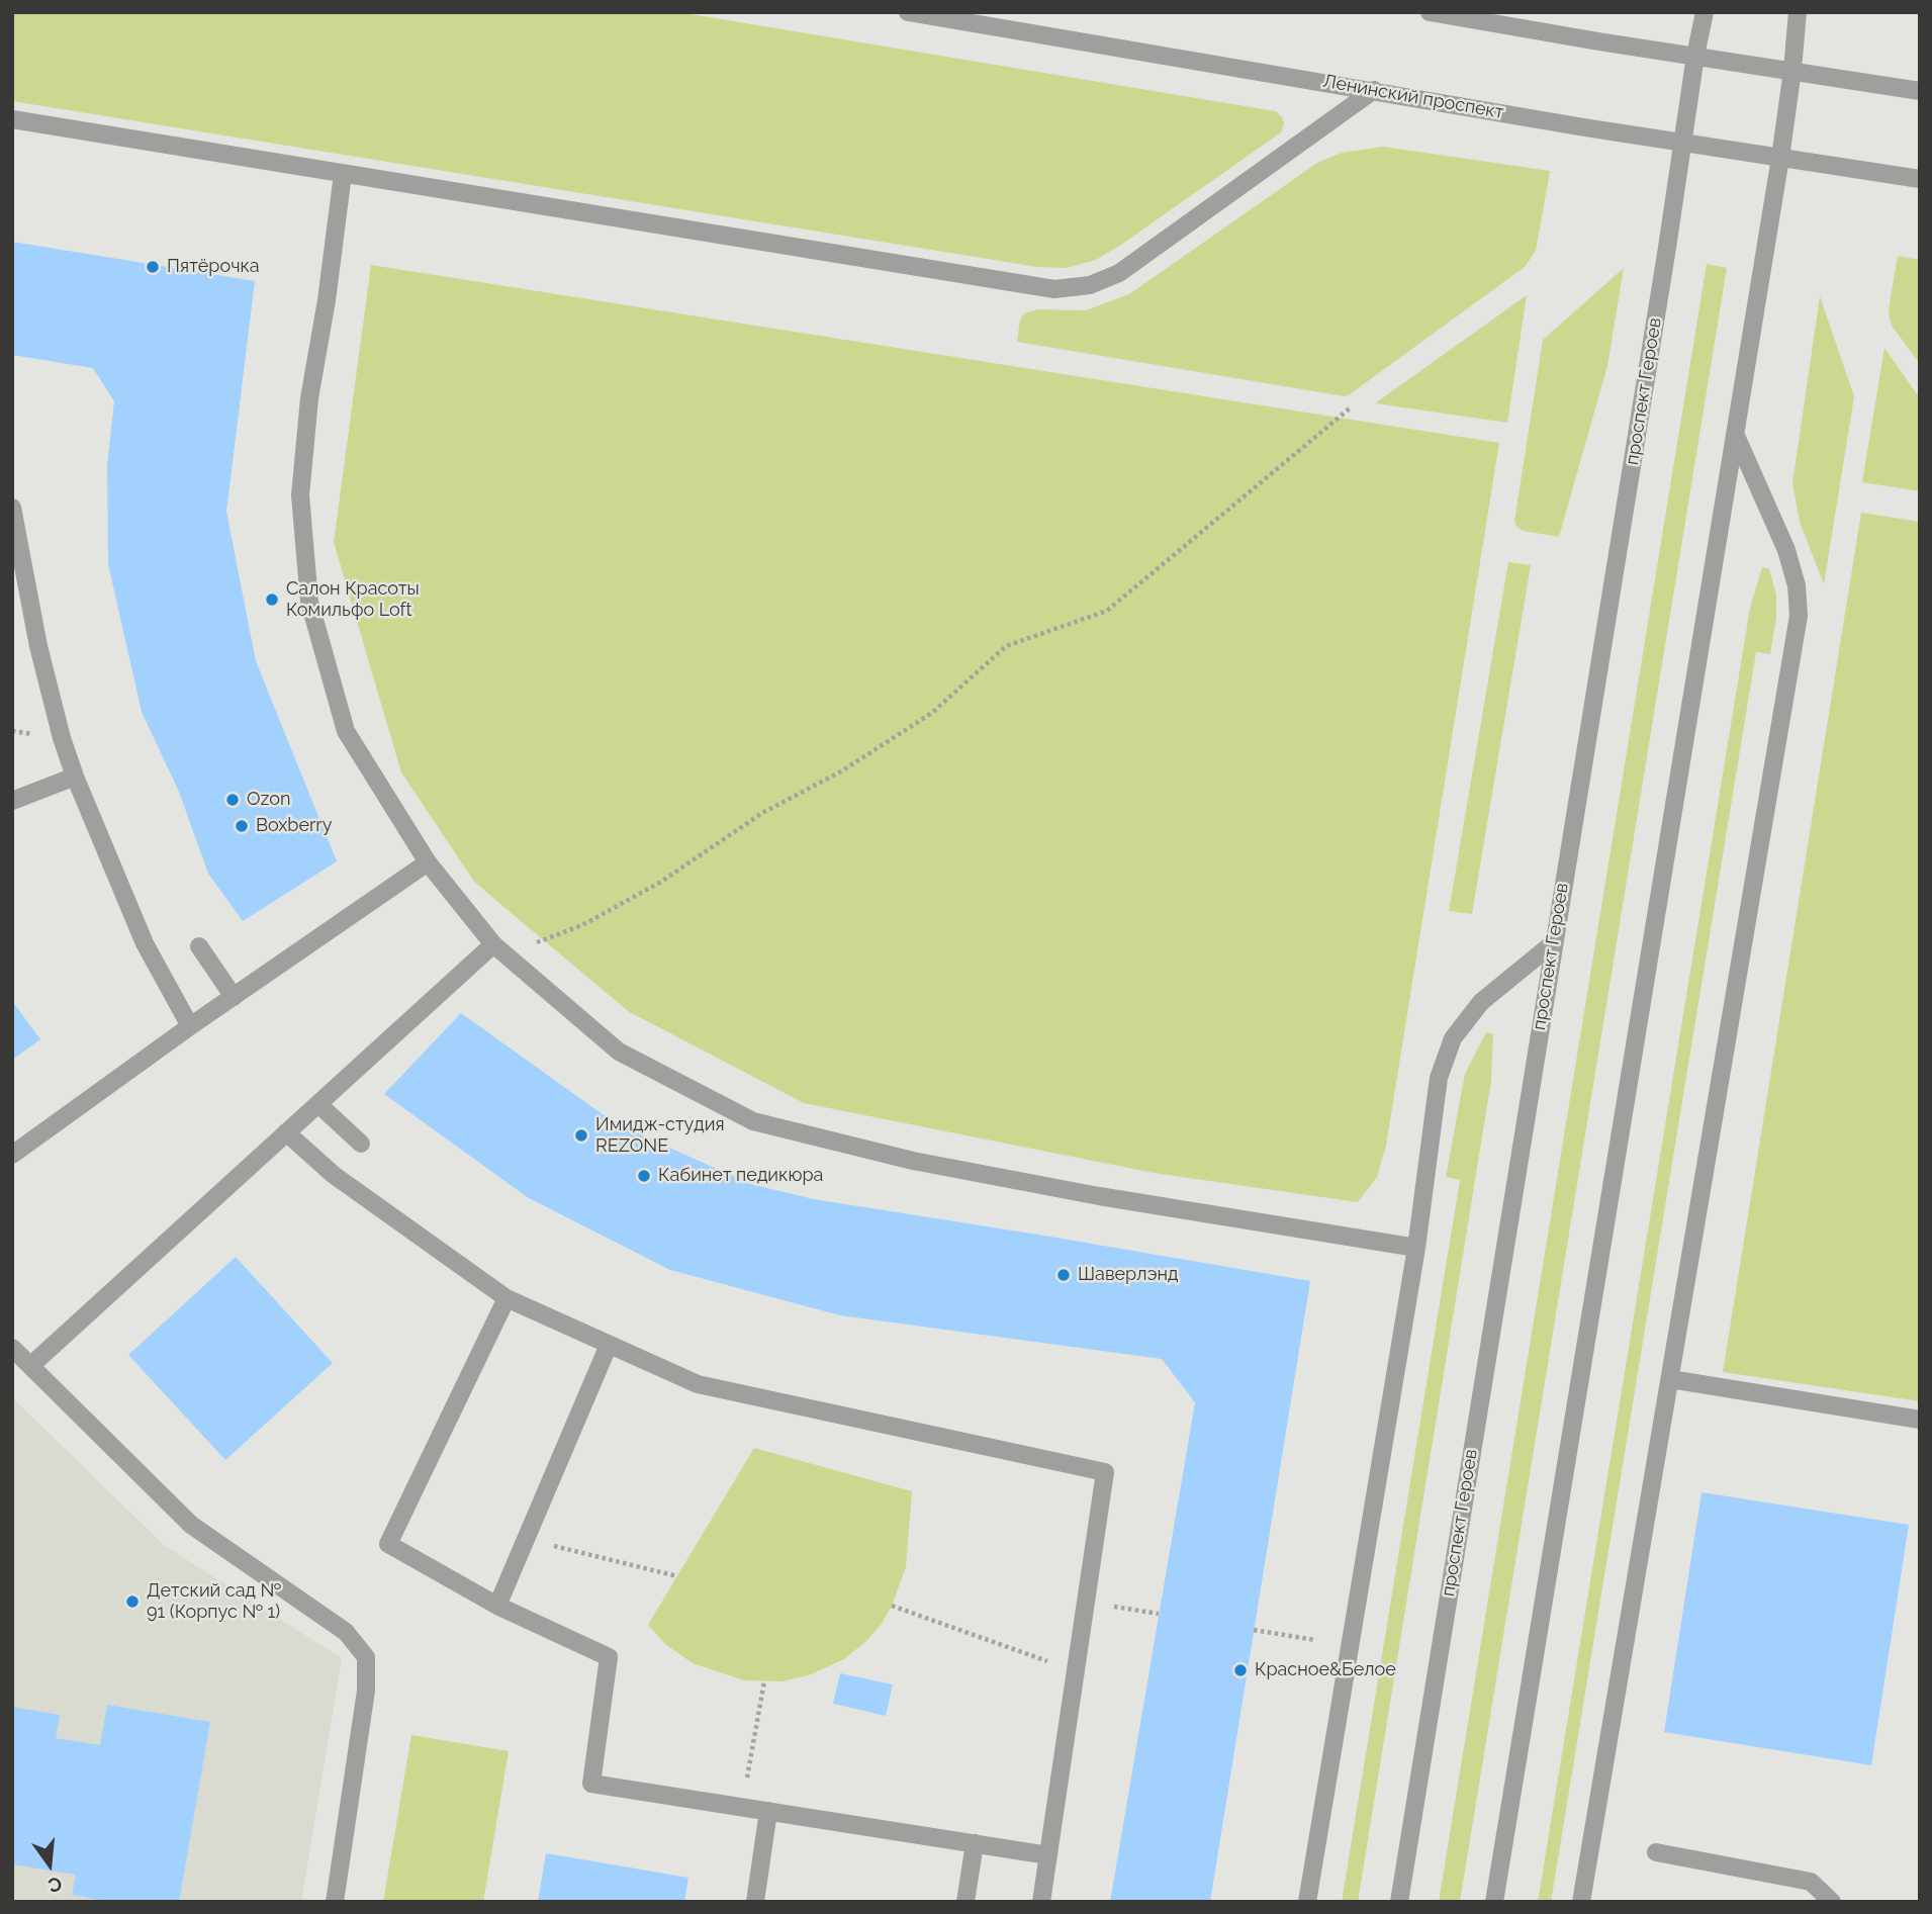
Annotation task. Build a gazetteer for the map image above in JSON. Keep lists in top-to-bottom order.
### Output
{
  "streets": {
    "street": ["Ленинский проспект", "проспект Героев"]
  },
  "crossings": [
    ["Ленинский проспект", "проспект Героев"]
  ],
  "places": [
    "Пятёрочка",
    "Салон Красоты Комильфо Loft",
    "Ozon",
    "Boxberry",
    "Имидж-студия REZONE",
    "Кабинет педикюра",
    "Шаверлэнд",
    "Детский сад № 91 (Корпус № 1)",
    "Красное&Белое"
  ],
  "north": "bottom"
}
